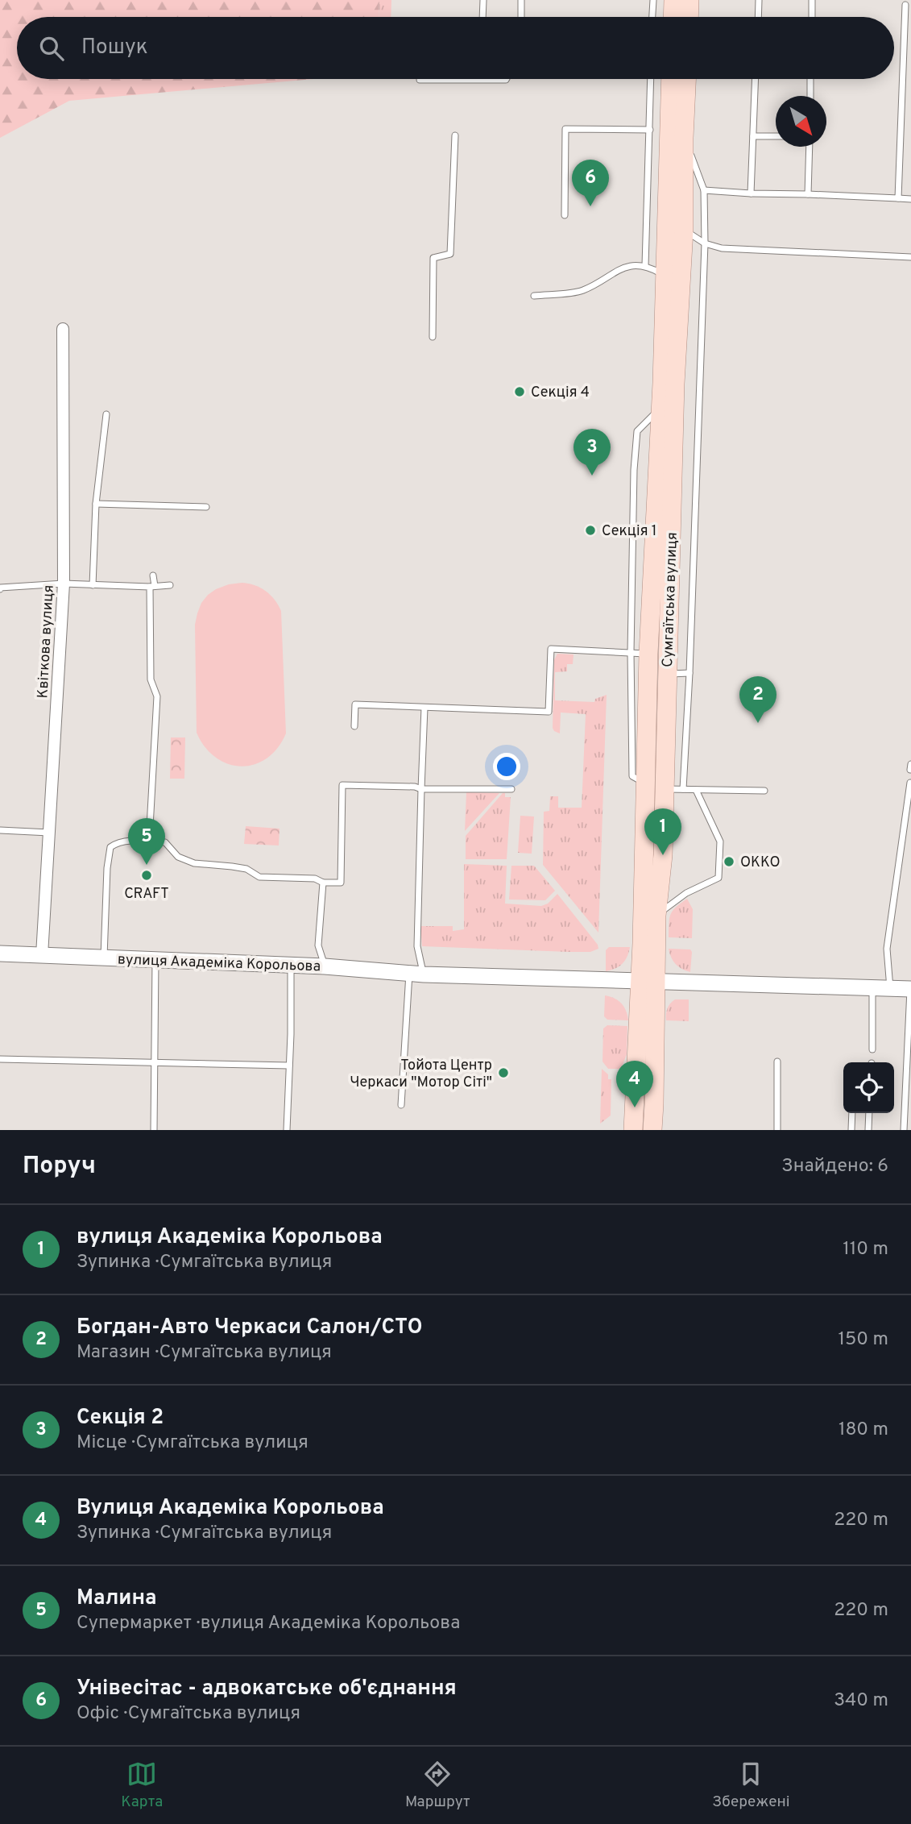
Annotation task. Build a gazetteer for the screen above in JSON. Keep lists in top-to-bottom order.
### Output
{
  "streets": {
    "main road": ["Сумгаїтська вулиця"],
    "street": ["Квіткова вулиця", "вулиця Академіка Корольова"]
  },
  "crossings": [
    ["Сумгаїтська вулиця", "вулиця Академіка Корольова"],
    ["Квіткова вулиця", "вулиця Академіка Корольова"]
  ],
  "places": [
    "Секція 4",
    "Секція 1",
    "ОККО",
    "CRAFT",
    "Тойота Центр Черкаси \"Мотор Сіті\""
  ],
  "north": "bottom right",
  "page": {
    "search": "Пошук",
    "pins": [
      "6",
      "3",
      "2",
      "1",
      "5",
      "4"
    ],
    "heading": ["Поруч", "Знайдено: 6"],
    "list": [
      {
        "mark": "1",
        "name": "вулиця Академіка Корольова",
        "note": "Зупинка · Сумгаїтська вулиця",
        "value": "110 m"
      },
      {
        "mark": "2",
        "name": "Богдан-Авто Черкаси Салон/СТО",
        "note": "Магазин · Сумгаїтська вулиця",
        "value": "150 m"
      },
      {
        "mark": "3",
        "name": "Секція 2",
        "note": "Місце · Сумгаїтська вулиця",
        "value": "180 m"
      },
      {
        "mark": "4",
        "name": "Вулиця Академіка Корольова",
        "note": "Зупинка · Сумгаїтська вулиця",
        "value": "220 m"
      },
      {
        "mark": "5",
        "name": "Малина",
        "note": "Супермаркет · вулиця Академіка Корольова",
        "value": "220 m"
      },
      {
        "mark": "6",
        "name": "Унівесітас - адвокатське об'єднання",
        "note": "Офіс · Сумгаїтська вулиця",
        "value": "340 m"
      }
    ],
    "nav": ["Карта", "Маршрут", "Збережені"]
  }
}
